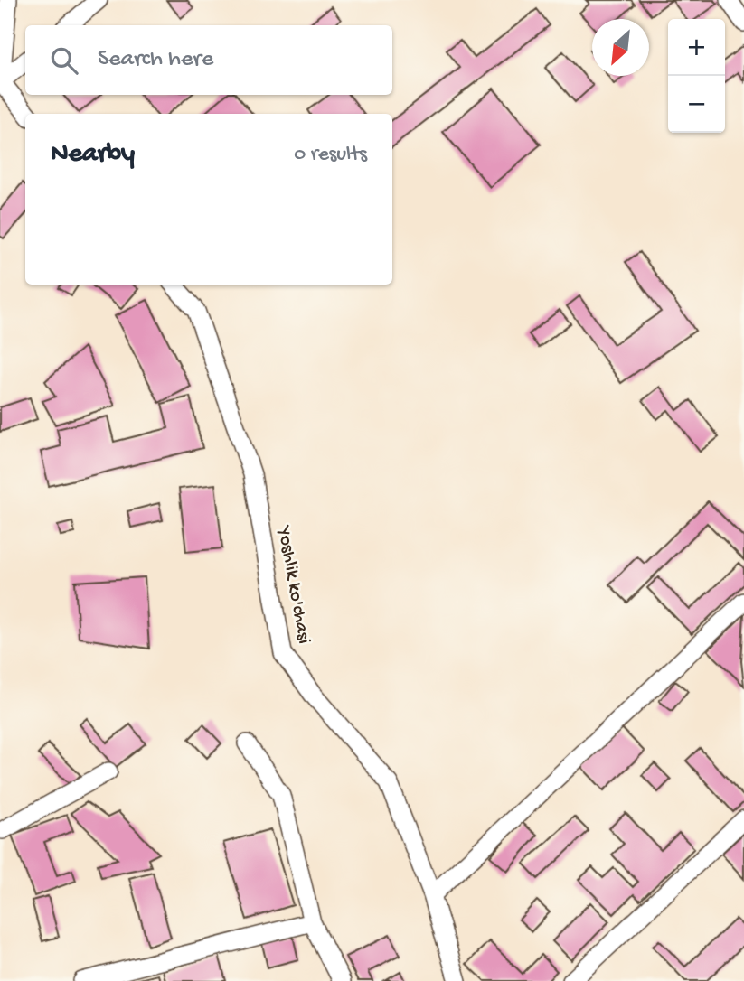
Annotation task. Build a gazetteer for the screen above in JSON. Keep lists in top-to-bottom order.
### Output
{
  "streets": {
    "street": ["Yoshlik ko'chasi"]
  },
  "north": "bottom left",
  "page": {
    "map_buttons": ["+", "−"],
    "search": "Search here",
    "heading": ["Nearby", "0 results"]
  }
}
